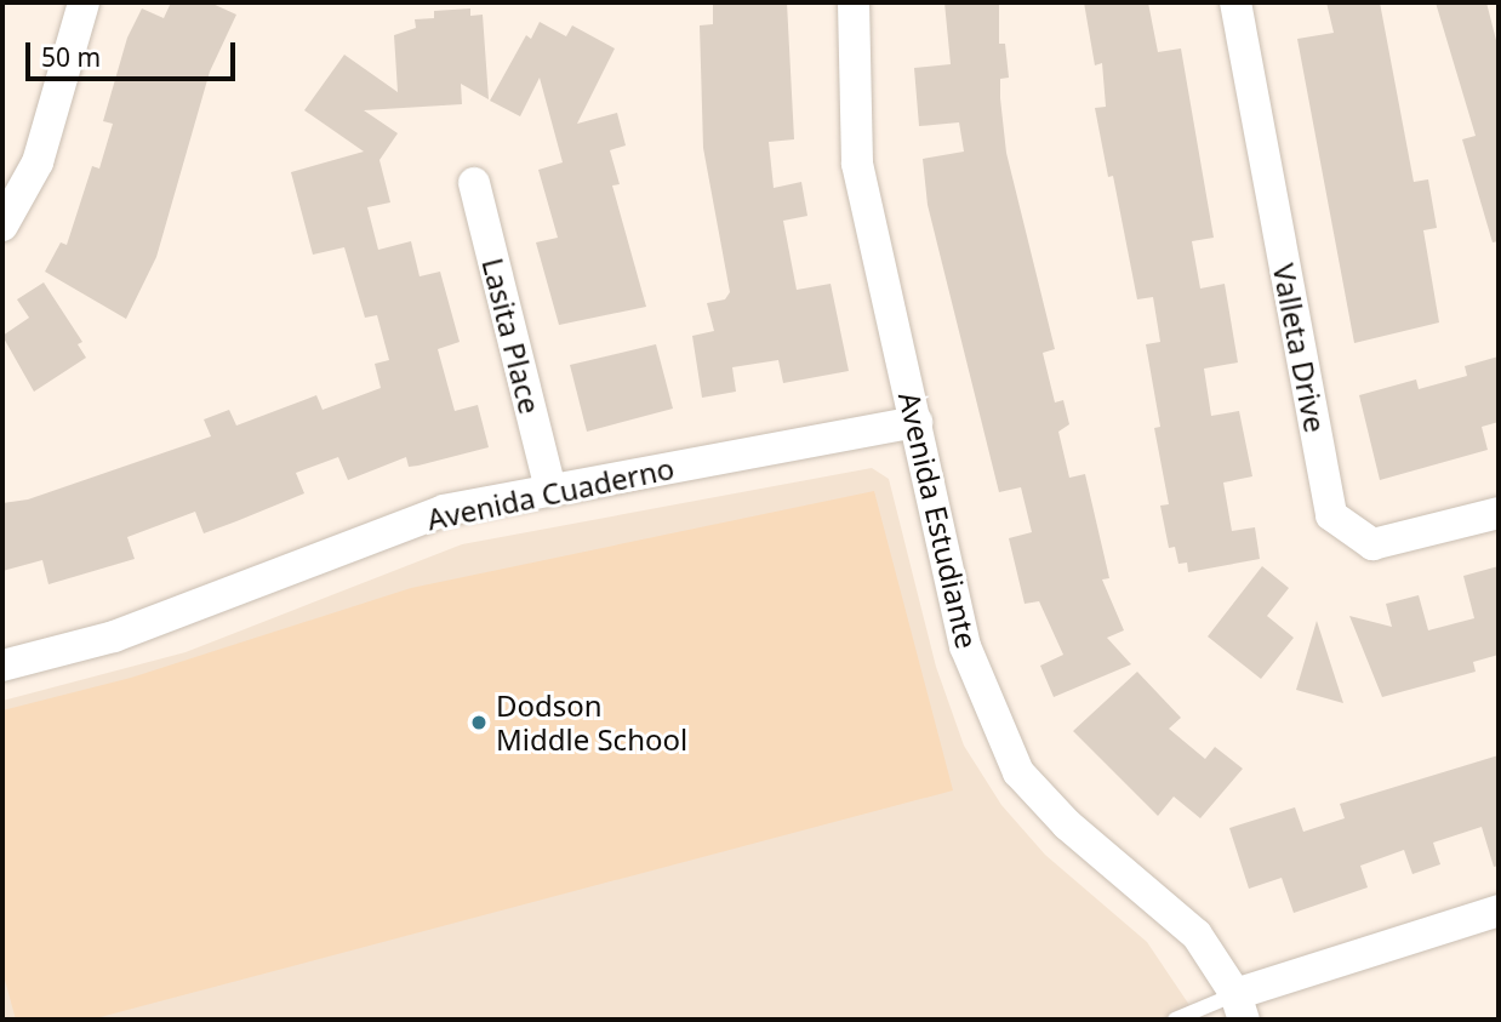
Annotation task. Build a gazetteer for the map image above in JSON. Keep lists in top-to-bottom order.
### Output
{
  "streets": {
    "street": [
      "Lasita Place",
      "Valleta Drive",
      "Avenida Cuaderno",
      "Avenida Estudiante"
    ]
  },
  "crossings": [
    ["Lasita Place", "Avenida Cuaderno"],
    ["Avenida Cuaderno", "Avenida Estudiante"]
  ],
  "places": ["Dodson Middle School"],
  "scale_bar": "50 m"
}
